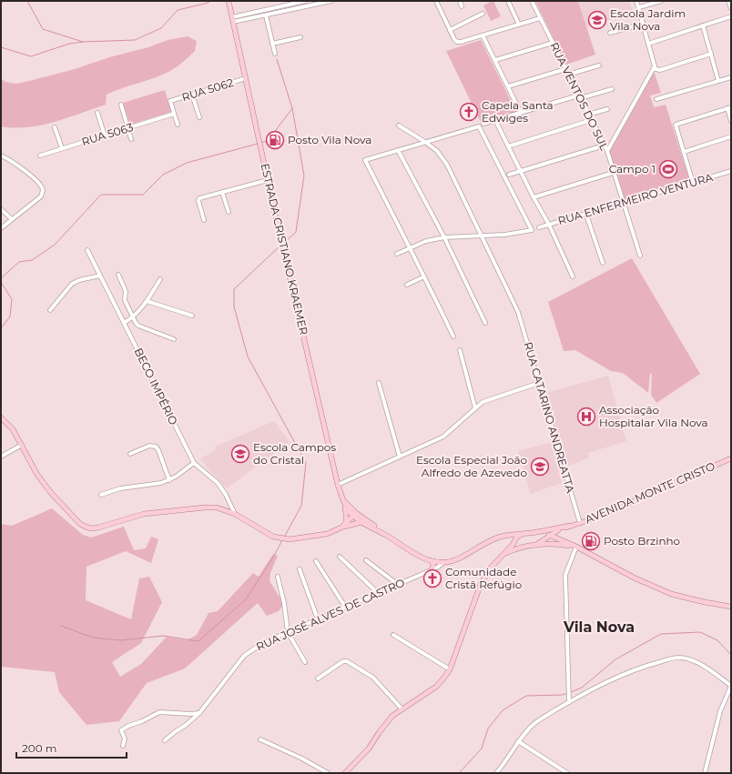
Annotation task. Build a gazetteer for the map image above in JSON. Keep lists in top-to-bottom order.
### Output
{
  "streets": {
    "main road": ["ESTRADA CRISTIANO KRAEMER", "AVENIDA MONTE CRISTO"],
    "street": [
      "RUA 5062",
      "RUA VENTOS DO SUL",
      "RUA 5063",
      "RUA ENFERMEIRO VENTURA",
      "BECO IMPÉRIO",
      "RUA CATARINO ANDREATTA",
      "RUA JOSÉ ALVES DE CASTRO"
    ]
  },
  "crossings": [
    ["RUA 5062", "RUA 5063"],
    ["RUA 5062", "ESTRADA CRISTIANO KRAEMER"],
    ["RUA VENTOS DO SUL", "RUA ENFERMEIRO VENTURA"],
    ["ESTRADA CRISTIANO KRAEMER", "AVENIDA MONTE CRISTO"],
    ["ESTRADA CRISTIANO KRAEMER", "RUA JOSÉ ALVES DE CASTRO"],
    ["RUA CATARINO ANDREATTA", "AVENIDA MONTE CRISTO"]
  ],
  "districts": ["Vila Nova"],
  "places": {
    "school or university": ["Escola Jardim Vila Nova", "Escola Campos do Cristal", "Escola Especial João Alfredo de Azevedo"],
    "church": ["Capela Santa Edwiges", "Comunidade Cristã Refúgio"],
    "fuel station": ["Posto Vila Nova", "Posto Brzinho"],
    "sports": ["Campo 1"],
    "hospital": ["Associação Hospitalar Vila Nova"]
  },
  "scale_bar": "200 m"
}
